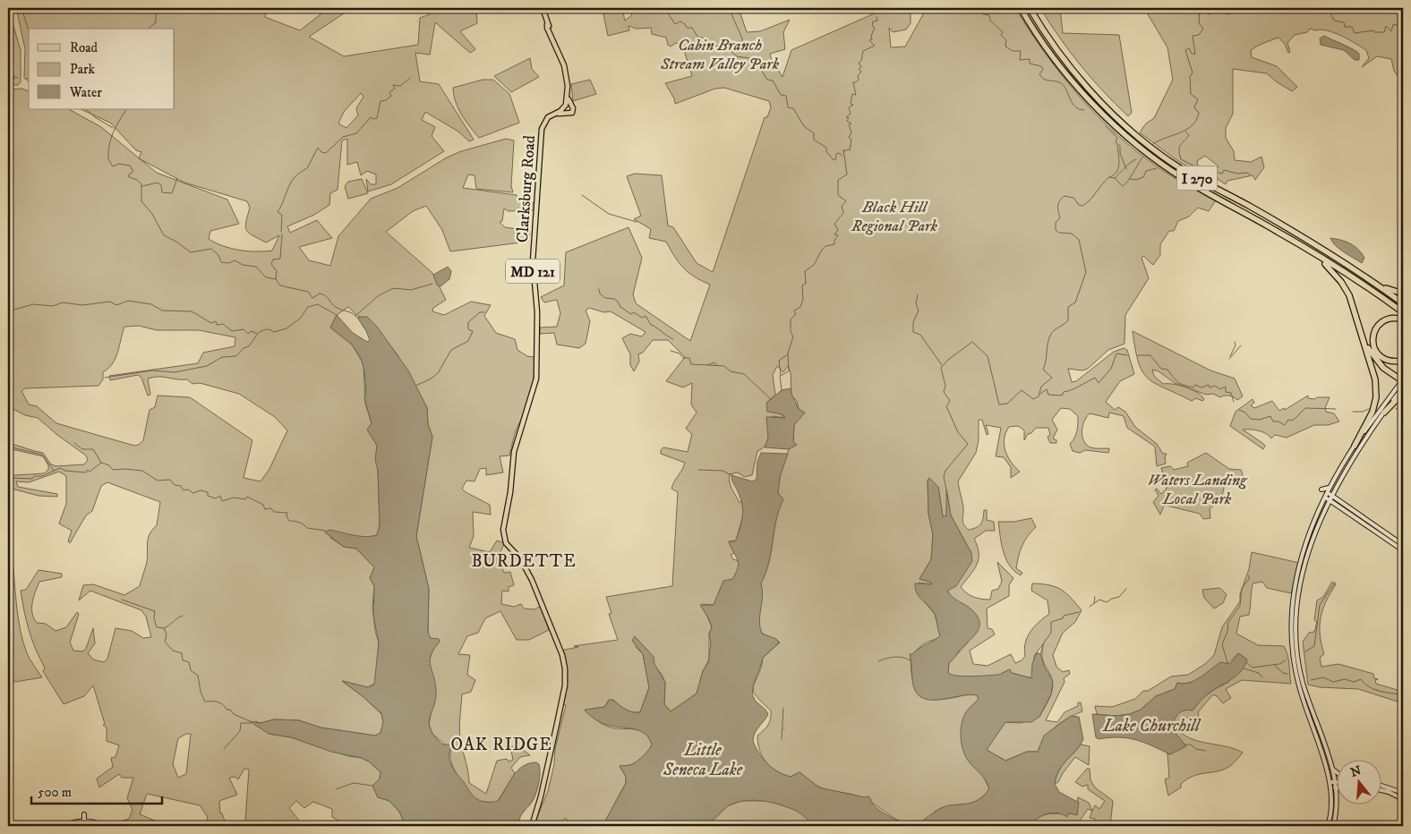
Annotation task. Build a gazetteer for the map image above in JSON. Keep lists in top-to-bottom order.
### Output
{
  "streets": {
    "highway": ["I 270"],
    "main road": ["Clarksburg Road", "MD 121"]
  },
  "districts": ["BURDETTE", "OAK RIDGE"],
  "water": ["Lake Churchill", "Little Seneca Lake"],
  "parks": ["Cabin Branch Stream Valley Park", "Black Hill Regional Park", "Waters Landing Local Park"],
  "legend": ["Road", "Park", "Water"],
  "scale_bar": "500 m",
  "north": "top"
}
